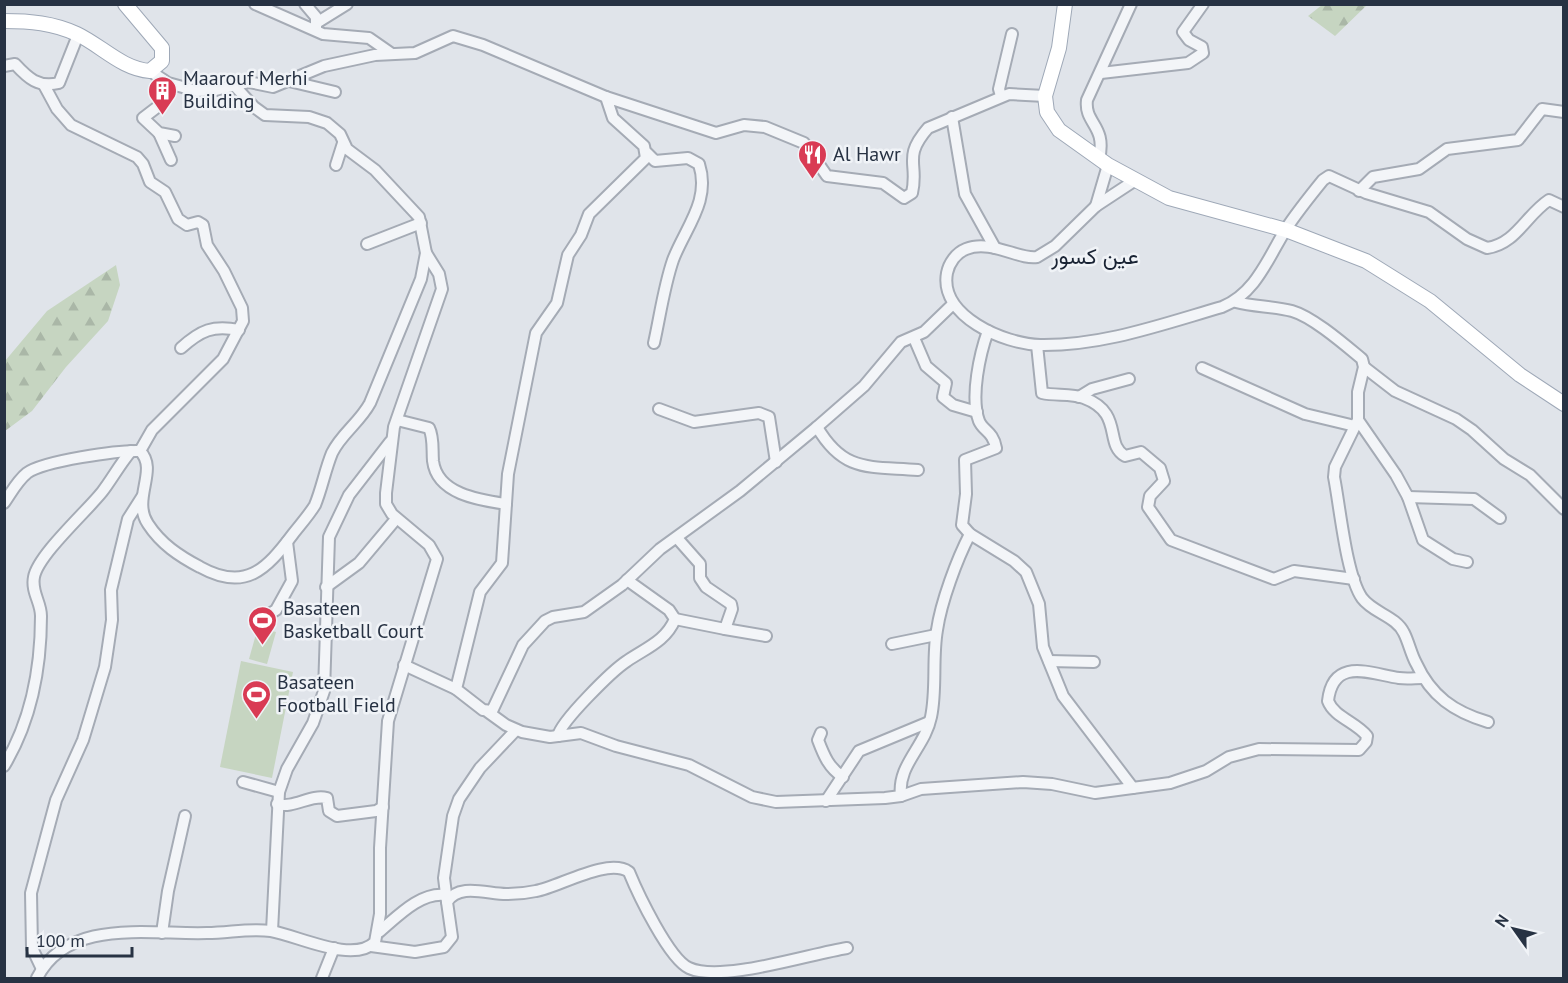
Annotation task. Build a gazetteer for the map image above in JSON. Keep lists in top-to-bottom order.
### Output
{
  "districts": ["عين كسور"],
  "places": {
    "building": ["Maarouf Merhi Building"],
    "restaurant": ["Al Hawr"],
    "sports": ["Basateen Basketball Court", "Basateen Football Field"]
  },
  "scale_bar": "100 m",
  "north": "top left"
}
